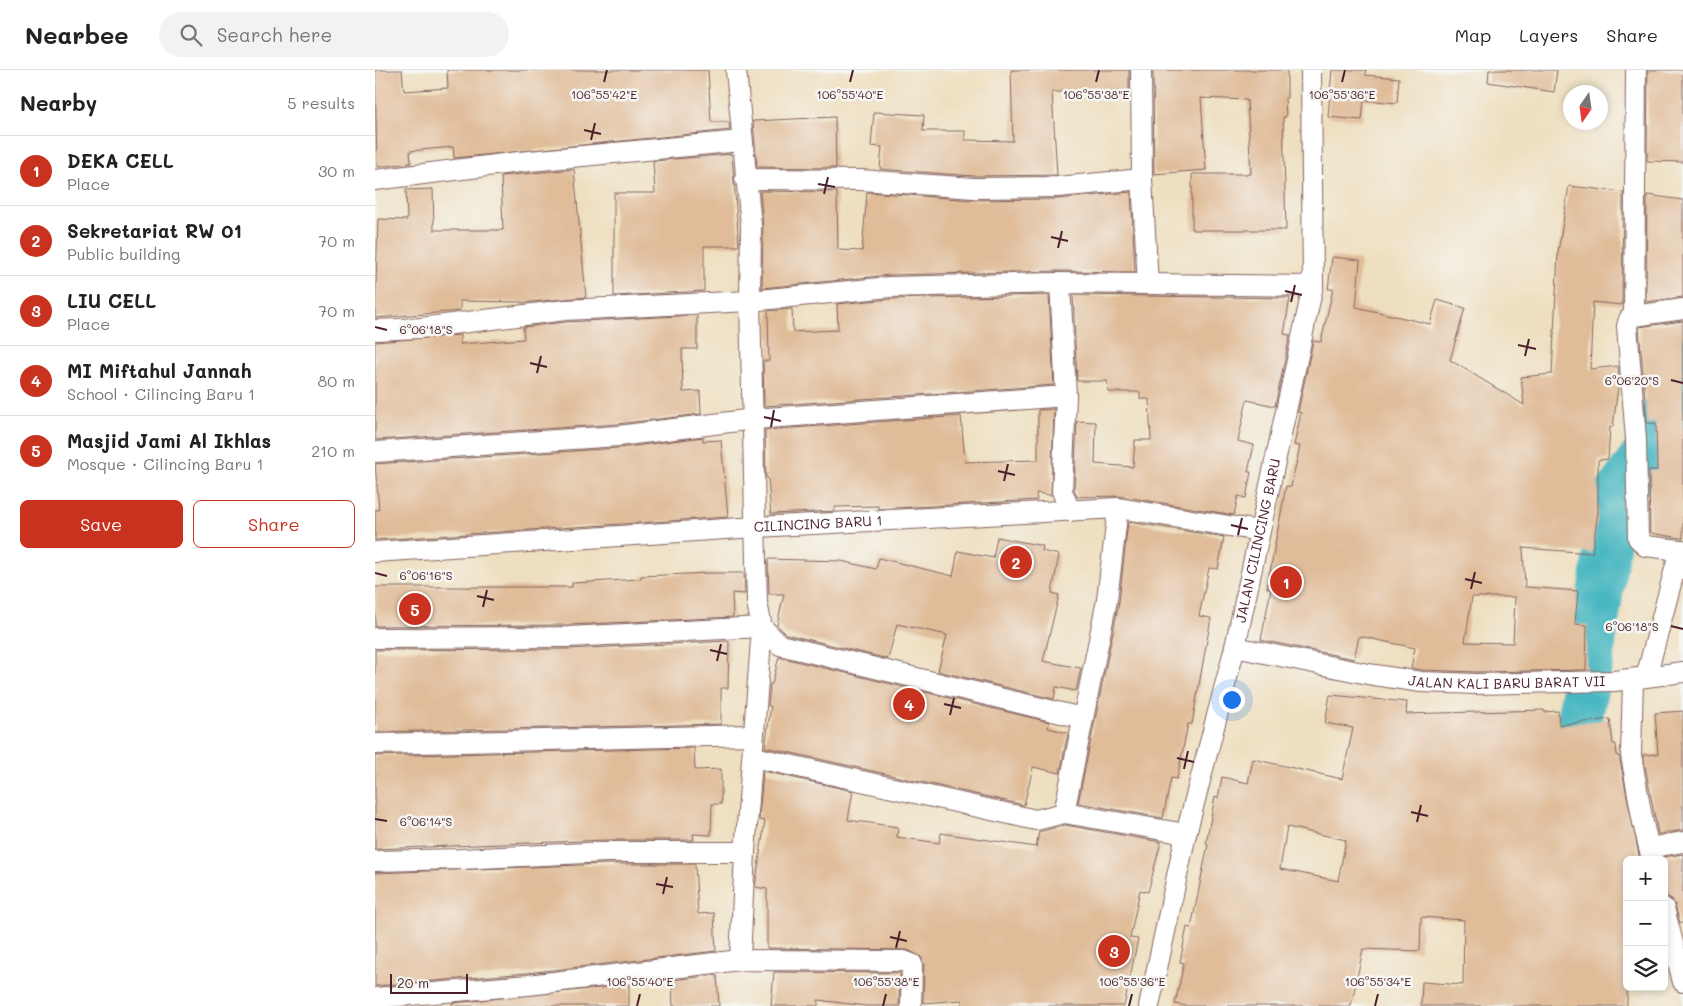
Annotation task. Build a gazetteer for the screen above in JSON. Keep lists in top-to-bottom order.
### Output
{
  "streets": {
    "street": ["CILINCING BARU 1", "JALAN CILINCING BARU", "JALAN KALI BARU BARAT VII"]
  },
  "crossings": [
    ["CILINCING BARU 1", "JALAN CILINCING BARU"],
    ["JALAN CILINCING BARU", "JALAN KALI BARU BARAT VII"]
  ],
  "scale_bar": "20 m",
  "north": "bottom",
  "page": {
    "header": "Nearbee",
    "search": "Search here",
    "nav": ["Map", "Layers", "Share"],
    "heading": ["Nearby", "5 results"],
    "list": [
      {
        "mark": "1",
        "name": "DEKA CELL",
        "note": "Place",
        "value": "30 m"
      },
      {
        "mark": "2",
        "name": "Sekretariat RW 01",
        "note": "Public building",
        "value": "70 m"
      },
      {
        "mark": "3",
        "name": "LIU CELL",
        "note": "Place",
        "value": "70 m"
      },
      {
        "mark": "4",
        "name": "MI Miftahul Jannah",
        "note": "School · Cilincing Baru 1",
        "value": "80 m"
      },
      {
        "mark": "5",
        "name": "Masjid Jami Al Ikhlas",
        "note": "Mosque · Cilincing Baru 1",
        "value": "210 m"
      }
    ],
    "buttons": ["Save", "Share"],
    "pins": [
      "2",
      "1",
      "5",
      "4",
      "3"
    ],
    "map_buttons": ["+", "−"],
    "scale": "20 m"
  },
  "coordinates": [
    "106°55'42\"E",
    "106°55'40\"E",
    "106°55'38\"E",
    "106°55'36\"E",
    "6°06'18\"S",
    "6°06'20\"S",
    "6°06'16\"S",
    "6°06'14\"S",
    "106°55'34\"E"
  ]
}
